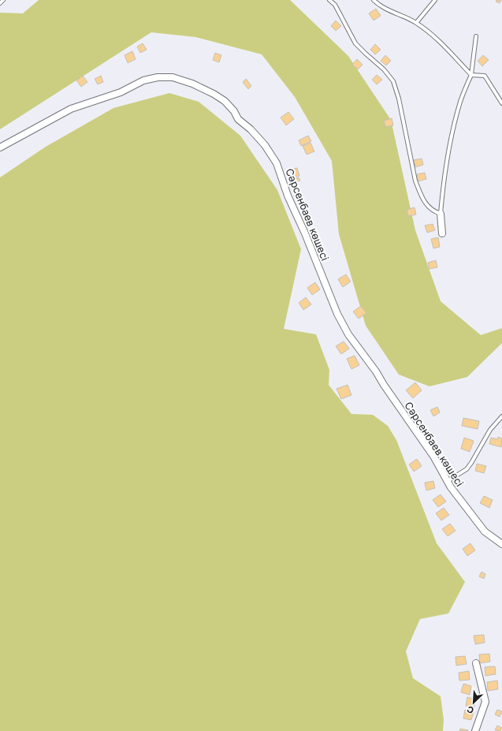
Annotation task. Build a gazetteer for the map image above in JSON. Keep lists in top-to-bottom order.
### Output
{
  "streets": {
    "street": ["Сәрсенбаев көшесі"]
  },
  "north": "bottom left"
}
